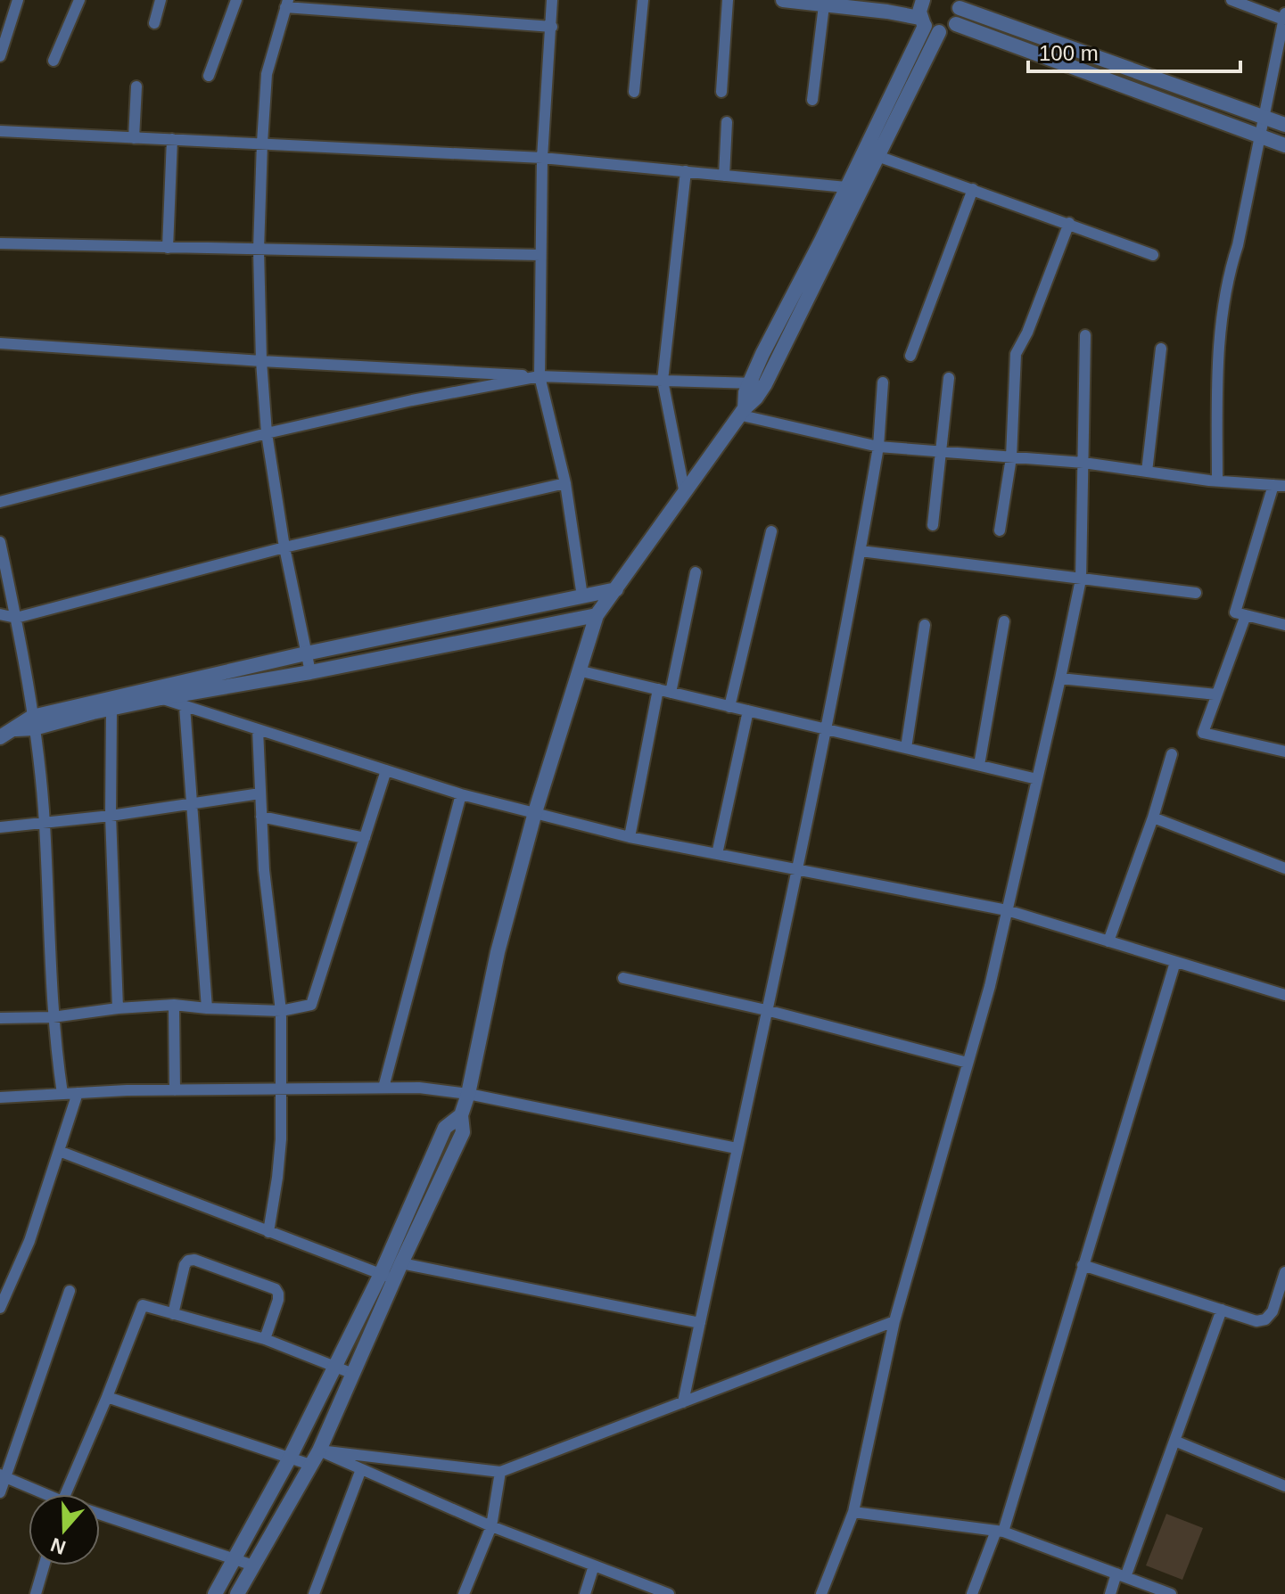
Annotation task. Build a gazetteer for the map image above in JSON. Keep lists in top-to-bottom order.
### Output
{
  "scale_bar": "100 m",
  "north": "bottom"
}
